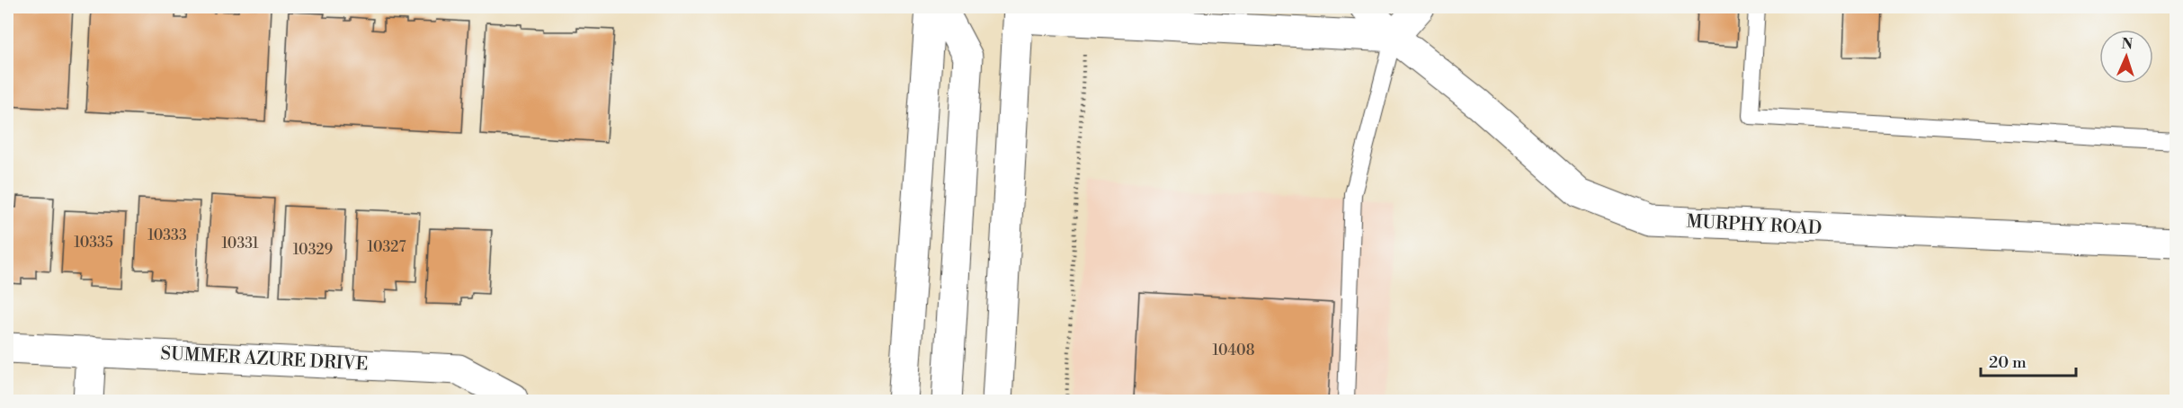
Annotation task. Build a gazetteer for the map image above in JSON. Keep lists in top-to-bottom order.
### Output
{
  "streets": {
    "street": ["MURPHY ROAD", "SUMMER AZURE DRIVE"]
  },
  "house_numbers": [
    "10333",
    "10335",
    "10331",
    "10327",
    "10329",
    "10408"
  ],
  "scale_bar": "20 m",
  "north": "top"
}
